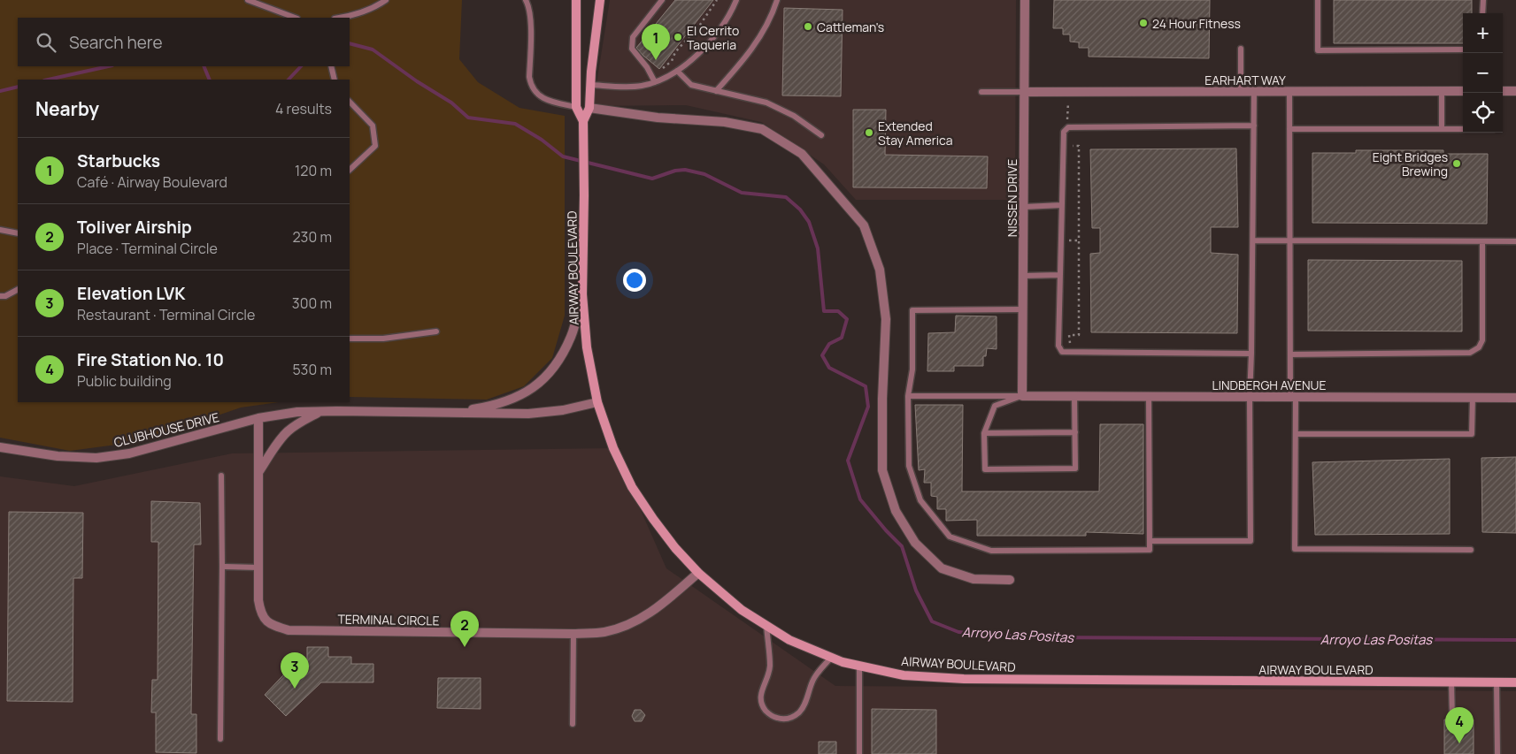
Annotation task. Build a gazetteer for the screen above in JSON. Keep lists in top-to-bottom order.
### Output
{
  "streets": {
    "main road": ["AIRWAY BOULEVARD"],
    "street": [
      "EARHART WAY",
      "NISSEN DRIVE",
      "LINDBERGH AVENUE",
      "CLUBHOUSE DRIVE",
      "TERMINAL CIRCLE"
    ]
  },
  "crossings": [
    ["EARHART WAY", "NISSEN DRIVE"],
    ["NISSEN DRIVE", "LINDBERGH AVENUE"],
    ["AIRWAY BOULEVARD", "CLUBHOUSE DRIVE"],
    ["AIRWAY BOULEVARD", "TERMINAL CIRCLE"],
    ["CLUBHOUSE DRIVE", "TERMINAL CIRCLE"]
  ],
  "water": ["Arroyo Las Positas"],
  "places": [
    "24 Hour Fitness",
    "Cattleman's",
    "El Cerrito Taqueria",
    "Extended Stay America",
    "Eight Bridges Brewing"
  ],
  "page": {
    "map_buttons": ["+", "−"],
    "search": "Search here",
    "pins": [
      "1",
      "2",
      "3",
      "4"
    ],
    "heading": ["Nearby", "4 results"],
    "list": [
      {
        "mark": "1",
        "name": "Starbucks",
        "note": "Café · Airway Boulevard",
        "value": "120 m"
      },
      {
        "mark": "2",
        "name": "Toliver Airship",
        "note": "Place · Terminal Circle",
        "value": "230 m"
      },
      {
        "mark": "3",
        "name": "Elevation LVK",
        "note": "Restaurant · Terminal Circle",
        "value": "300 m"
      },
      {
        "mark": "4",
        "name": "Fire Station No. 10",
        "note": "Public building",
        "value": "530 m"
      }
    ]
  }
}
